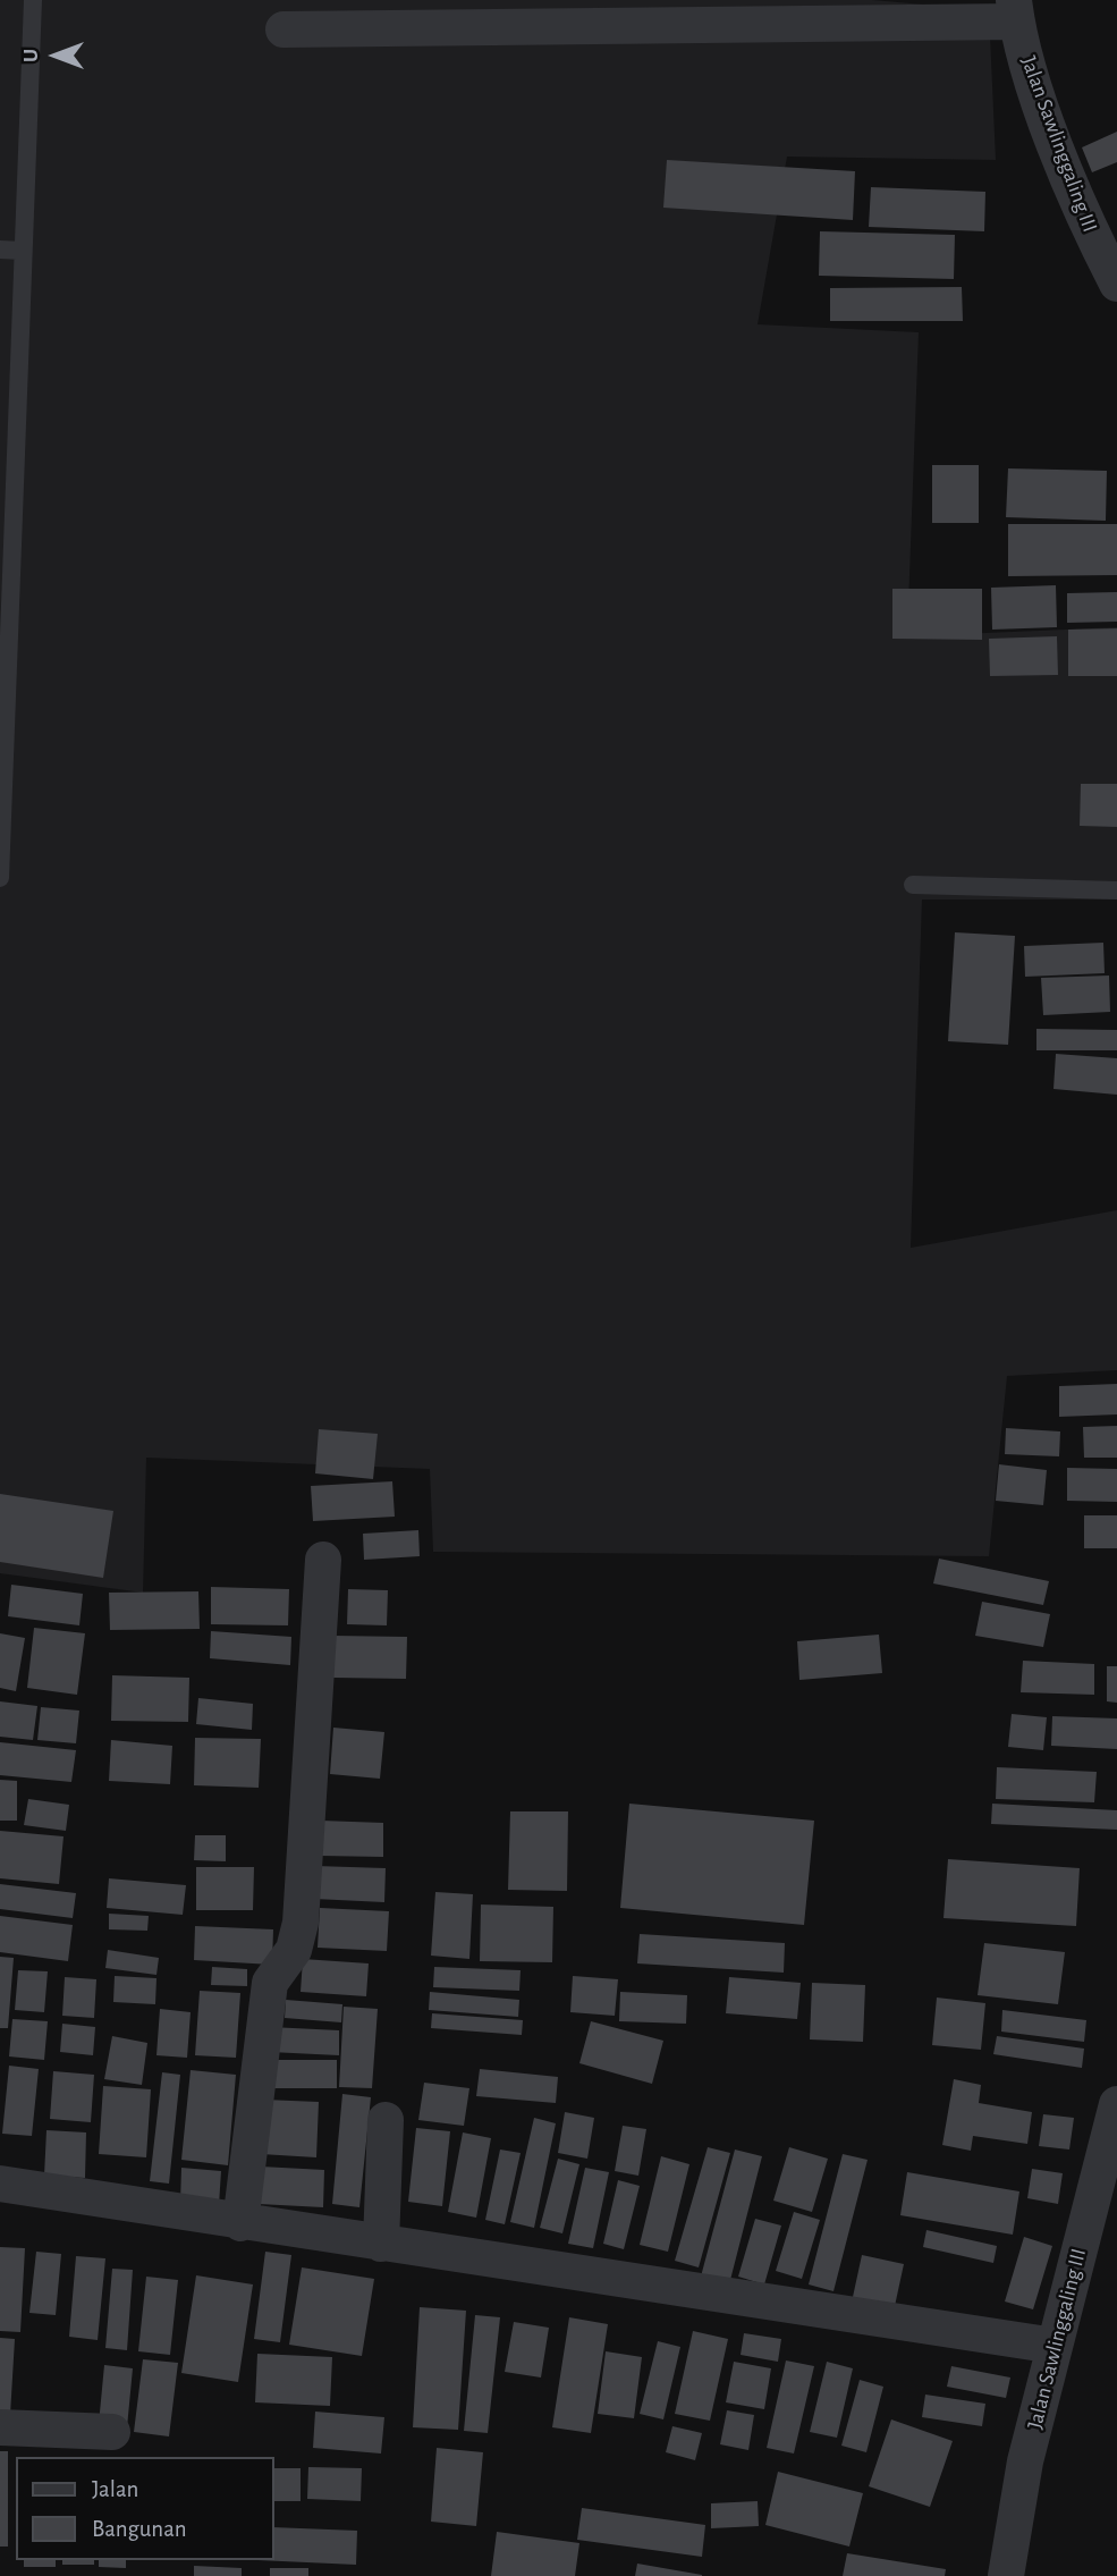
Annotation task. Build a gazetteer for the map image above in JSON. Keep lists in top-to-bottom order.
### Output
{
  "streets": {
    "street": ["Jalan Sawlinggaling III"]
  },
  "legend": ["Jalan", "Bangunan"],
  "north": "left"
}
